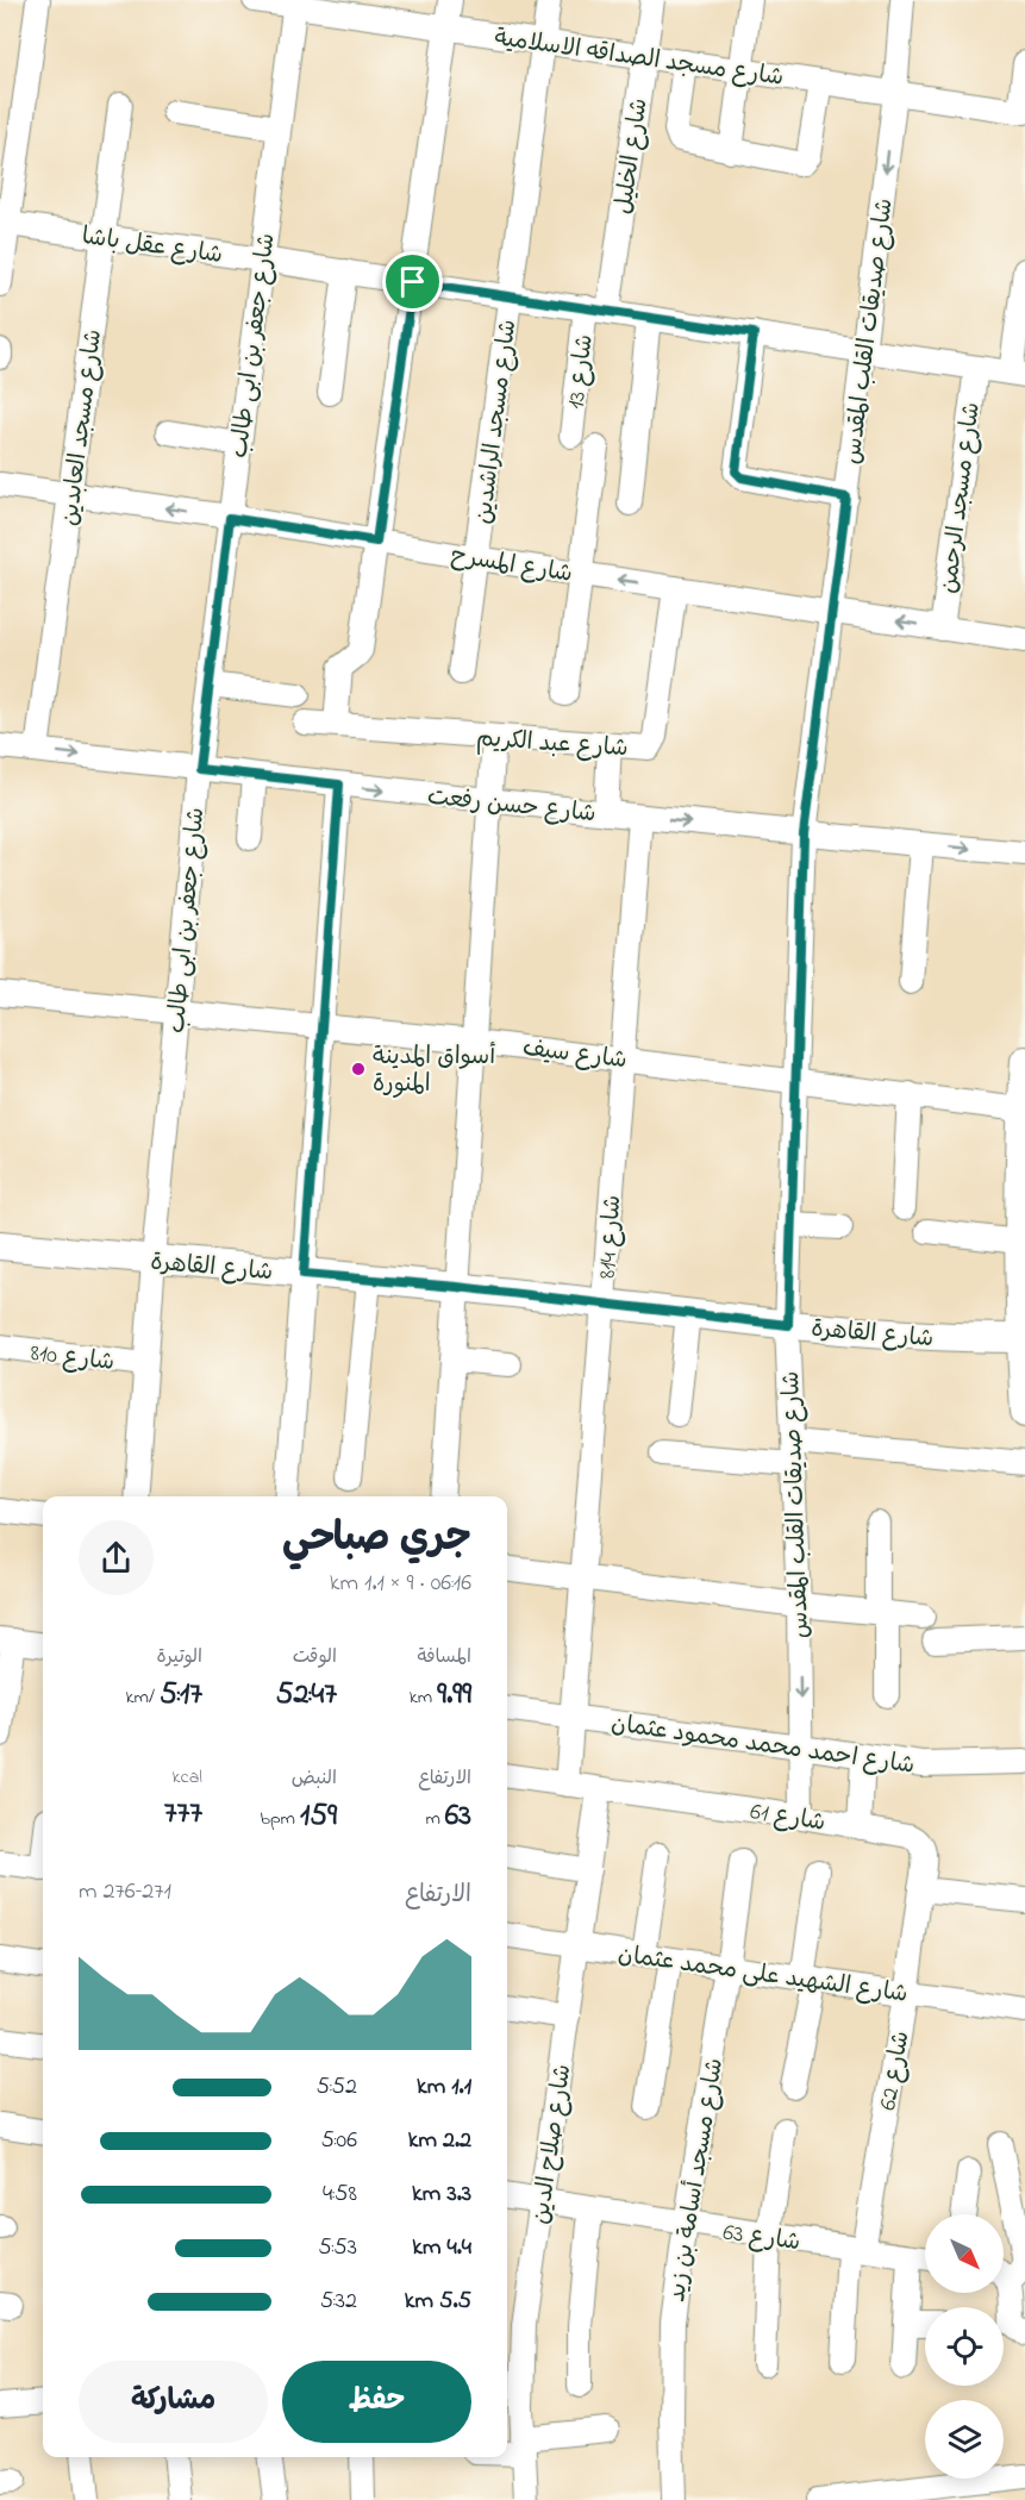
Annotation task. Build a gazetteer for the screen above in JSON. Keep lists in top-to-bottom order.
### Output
{
  "streets": {
    "street": [
      "شارع مسجد الصداقه الاسلامية",
      "شارع الخليل",
      "شارع عقل باشا",
      "شارع صديقات القلب المقدس",
      "شارع جعفر بن ابى طالب",
      "شارع 13",
      "شارع مسجد الراشدين",
      "شارع مسجد العابدين",
      "شارع مسجد الرحمن",
      "شارع المسرح",
      "شارع عبد الكريم",
      "شارع حسن رفعت",
      "شارع سيف",
      "شارع 814",
      "شارع القاهرة",
      "شارع 810",
      "شارع احمد محمد محمود عثمان",
      "شارع 61",
      "شارع الشهيد على محمد عثمان",
      "شارع 62",
      "شارع صلاح الدين",
      "شارع مسجد أسامة بن زيد",
      "شارع 63"
    ]
  },
  "crossings": [
    ["شارع مسجد الصداقه الاسلامية", "شارع الخليل"],
    ["شارع مسجد الصداقه الاسلامية", "شارع صديقات القلب المقدس"],
    ["شارع مسجد الصداقه الاسلامية", "شارع جعفر بن ابى طالب"],
    ["شارع مسجد الصداقه الاسلامية", "شارع مسجد الراشدين"],
    ["شارع الخليل", "شارع عقل باشا"],
    ["شارع الخليل", "شارع 13"],
    ["شارع عقل باشا", "شارع صديقات القلب المقدس"],
    ["شارع عقل باشا", "شارع جعفر بن ابى طالب"],
    ["شارع عقل باشا", "شارع 13"],
    ["شارع عقل باشا", "شارع مسجد الراشدين"],
    ["شارع عقل باشا", "شارع مسجد العابدين"],
    ["شارع عقل باشا", "شارع مسجد الرحمن"],
    ["شارع صديقات القلب المقدس", "شارع المسرح"],
    ["شارع صديقات القلب المقدس", "شارع حسن رفعت"],
    ["شارع صديقات القلب المقدس", "شارع سيف"],
    ["شارع صديقات القلب المقدس", "شارع القاهرة"],
    ["شارع صديقات القلب المقدس", "شارع احمد محمد محمود عثمان"],
    ["شارع صديقات القلب المقدس", "شارع 61"],
    ["شارع جعفر بن ابى طالب", "شارع المسرح"],
    ["شارع جعفر بن ابى طالب", "شارع حسن رفعت"],
    ["شارع جعفر بن ابى طالب", "شارع سيف"],
    ["شارع جعفر بن ابى طالب", "شارع القاهرة"],
    ["شارع جعفر بن ابى طالب", "شارع 810"],
    ["شارع مسجد الراشدين", "شارع المسرح"],
    ["شارع مسجد العابدين", "شارع المسرح"],
    ["شارع مسجد العابدين", "شارع حسن رفعت"],
    ["شارع مسجد الرحمن", "شارع المسرح"],
    ["شارع المسرح", "شارع عبد الكريم"],
    ["شارع حسن رفعت", "شارع 814"],
    ["شارع سيف", "شارع 814"],
    ["شارع 814", "شارع القاهرة"],
    ["شارع 814", "شارع احمد محمد محمود عثمان"],
    ["شارع 814", "شارع 61"],
    ["شارع 61", "شارع 62"],
    ["شارع 61", "شارع صلاح الدين"],
    ["شارع الشهيد على محمد عثمان", "شارع 62"],
    ["شارع الشهيد على محمد عثمان", "شارع صلاح الدين"],
    ["شارع الشهيد على محمد عثمان", "شارع مسجد أسامة بن زيد"],
    ["شارع 62", "شارع 63"],
    ["شارع صلاح الدين", "شارع 63"],
    ["شارع مسجد أسامة بن زيد", "شارع 63"]
  ],
  "one_way": ["شارع المسرح", "شارع حسن رفعت"],
  "places": ["أسواق المدينة المنورة"],
  "north": "bottom right",
  "page": {
    "heading": ["جري صباحي", "06:16 · 9 × 1.1 km"],
    "stats": [
      ["المسافة", "9.99 km"],
      ["الوقت", "52:47"],
      ["الوتيرة", "5:17 /km"],
      ["الارتفاع", "63 m"],
      ["النبض", "159 bpm"],
      ["kcal", "777"]
    ],
    "chart": ["الارتفاع", "271–276 m"],
    "list": [
      {
        "name": "1.1 km",
        "note": "5:52"
      },
      {
        "name": "2.2 km",
        "note": "5:06"
      },
      {
        "name": "3.3 km",
        "note": "4:58"
      },
      {
        "name": "4.4 km",
        "note": "5:53"
      },
      {
        "name": "5.5 km",
        "note": "5:32"
      }
    ],
    "buttons": ["حفظ", "مشاركة"]
  }
}
